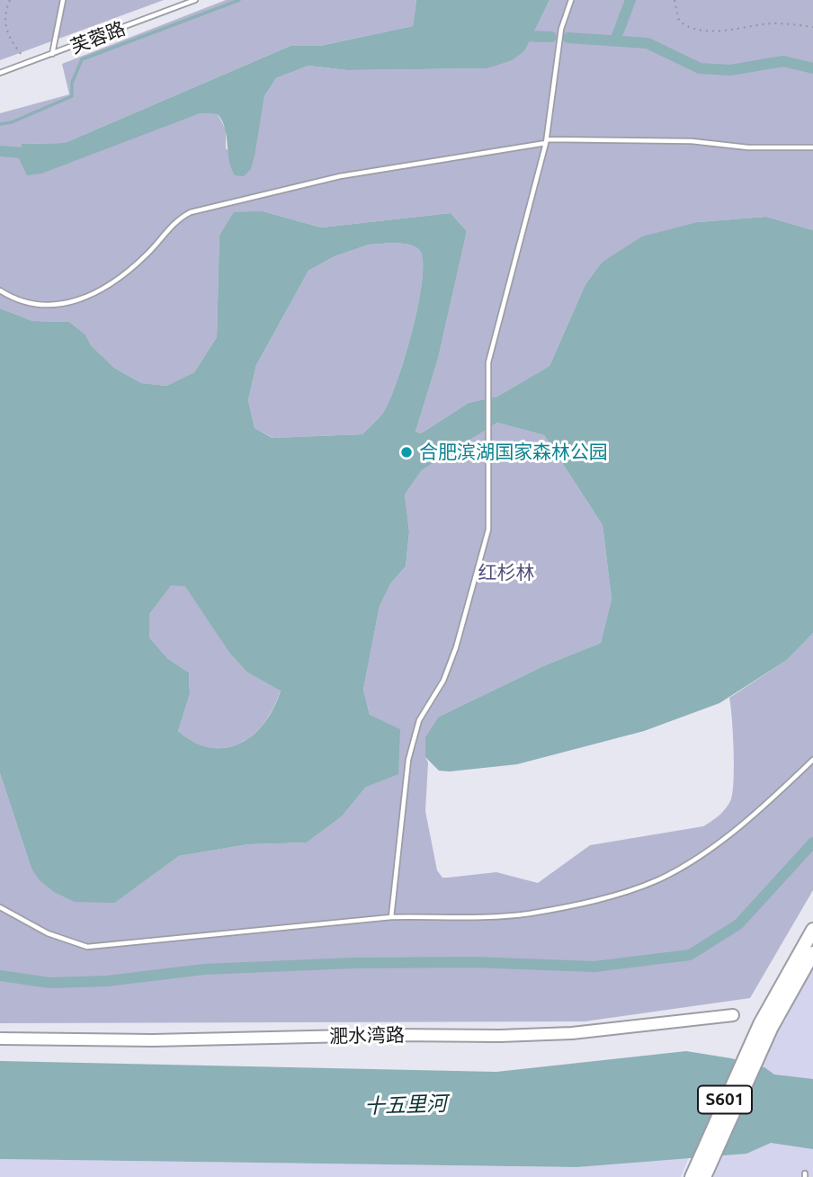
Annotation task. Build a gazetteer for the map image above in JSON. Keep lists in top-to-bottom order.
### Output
{
  "streets": {
    "main road": ["S601"],
    "street": ["淝水湾路"],
    "lane": ["芙蓉路"]
  },
  "water": ["十五里河"],
  "parks": ["红杉林"],
  "places": ["合肥滨湖国家森林公园"]
}
